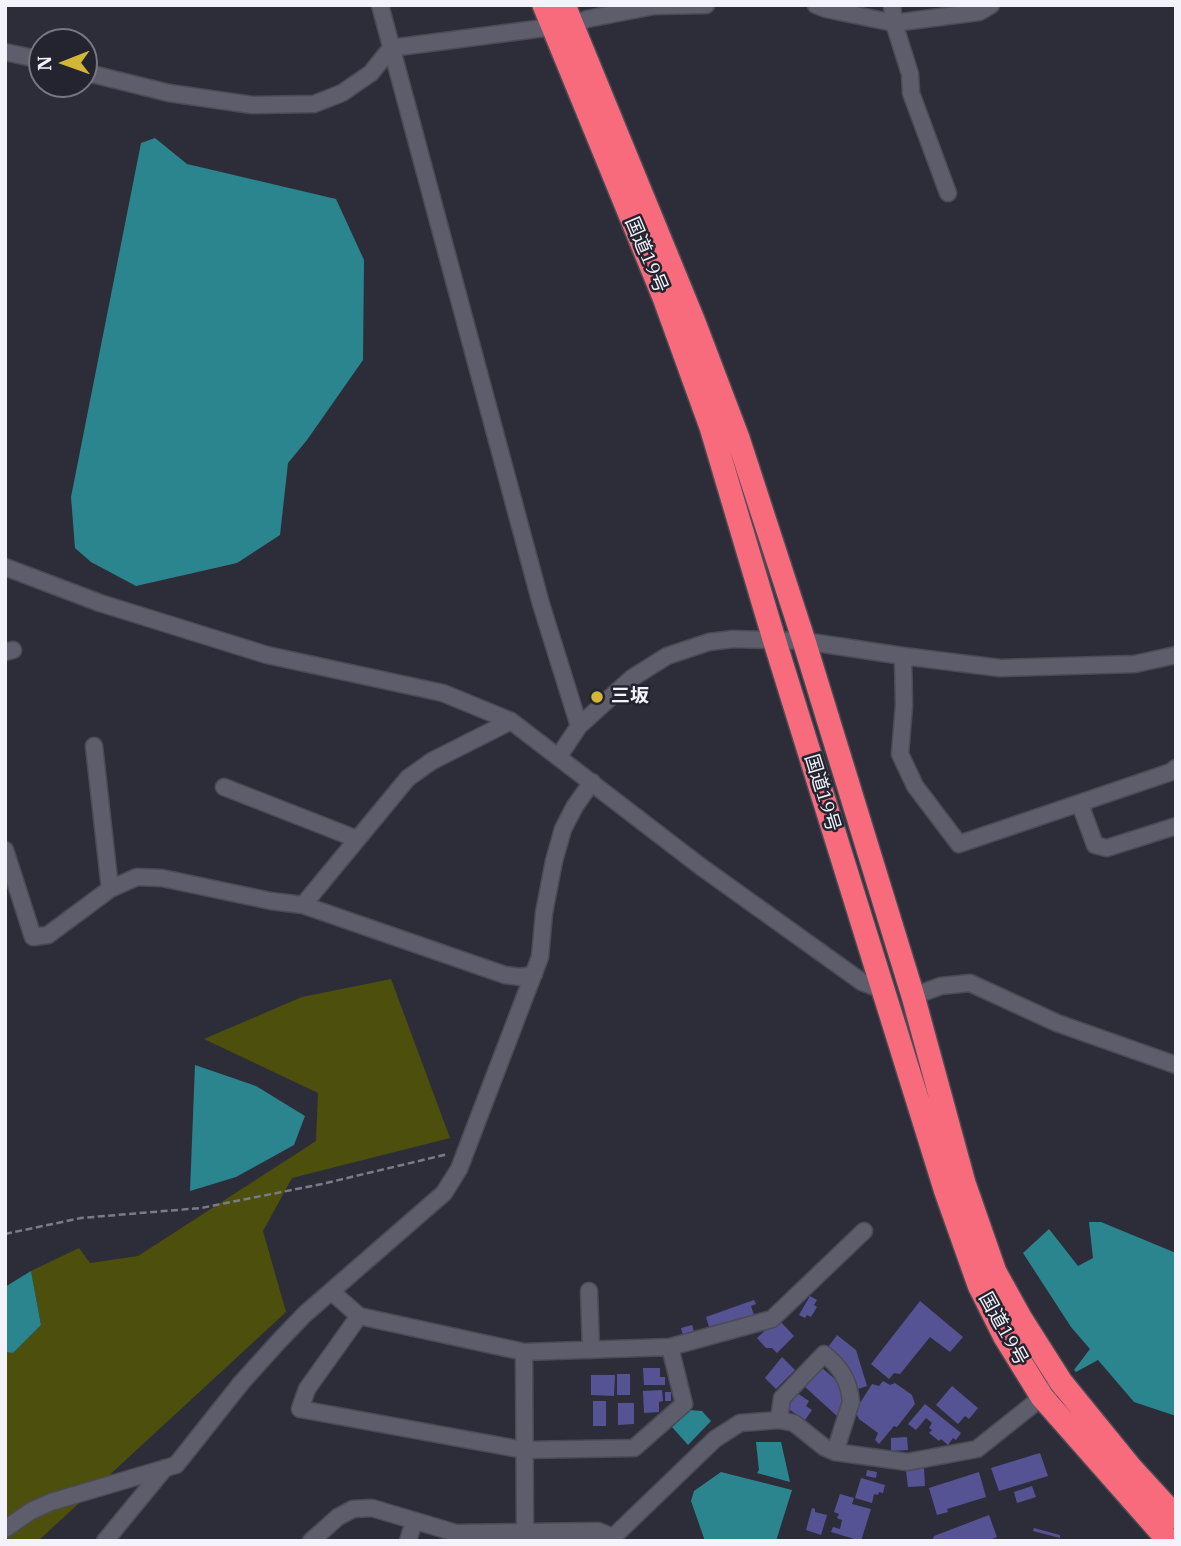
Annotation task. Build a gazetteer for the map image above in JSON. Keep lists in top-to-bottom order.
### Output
{
  "streets": {
    "highway": ["国道19号"]
  },
  "places": ["三坂"],
  "north": "left"
}
